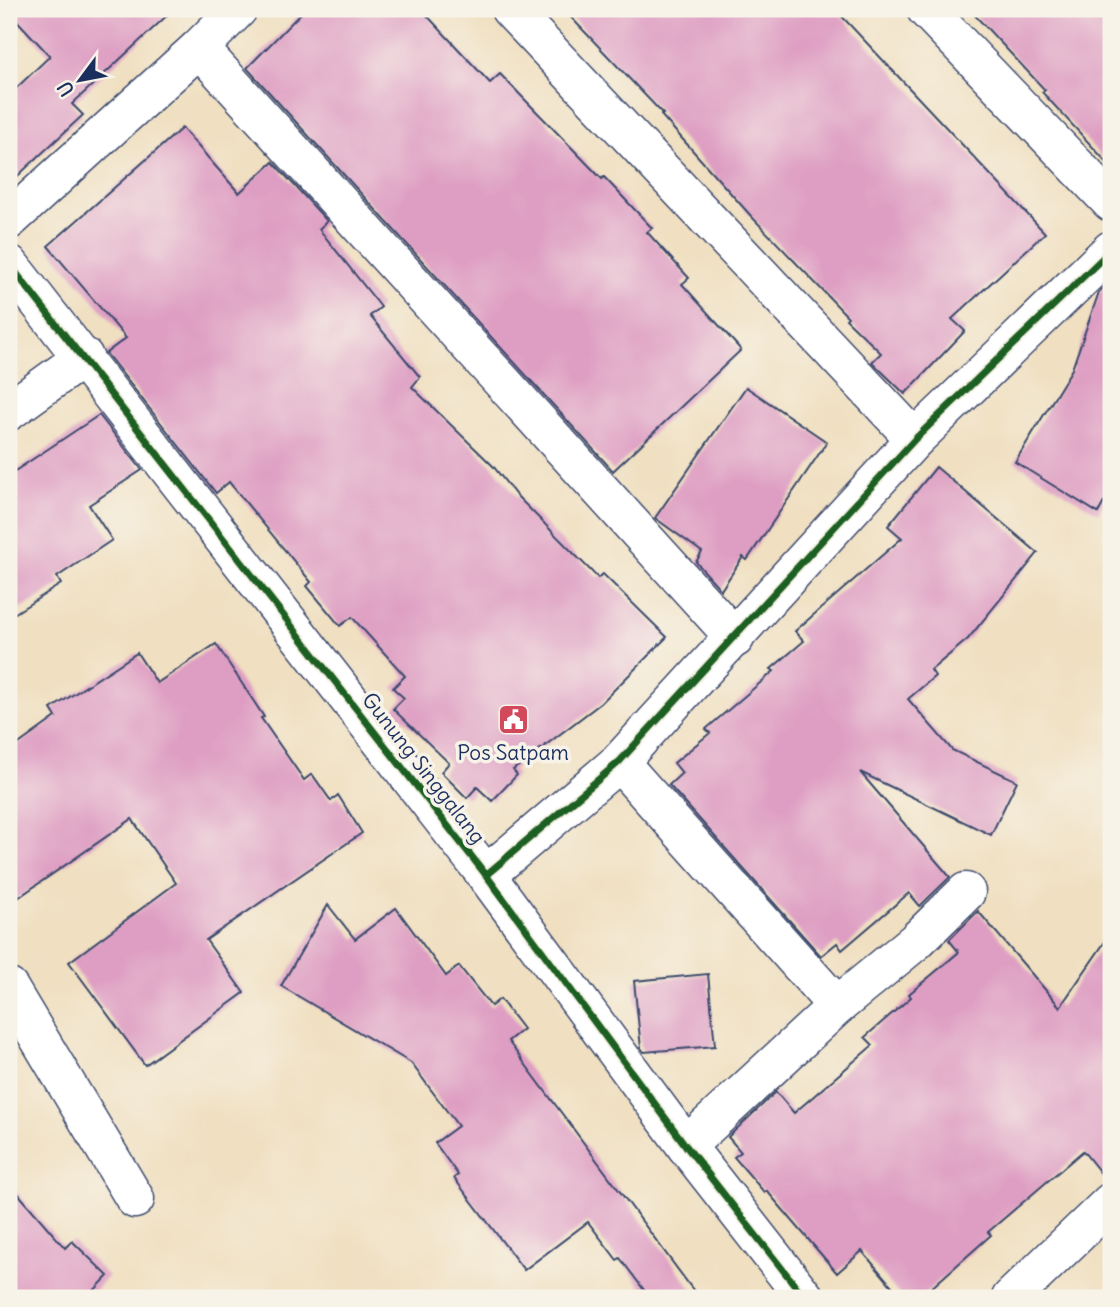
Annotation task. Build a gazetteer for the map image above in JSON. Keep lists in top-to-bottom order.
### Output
{
  "streets": {
    "street": ["Gunung Singgalang"]
  },
  "places": {
    "public building": ["Pos Satpam"]
  },
  "north": "bottom left"
}
